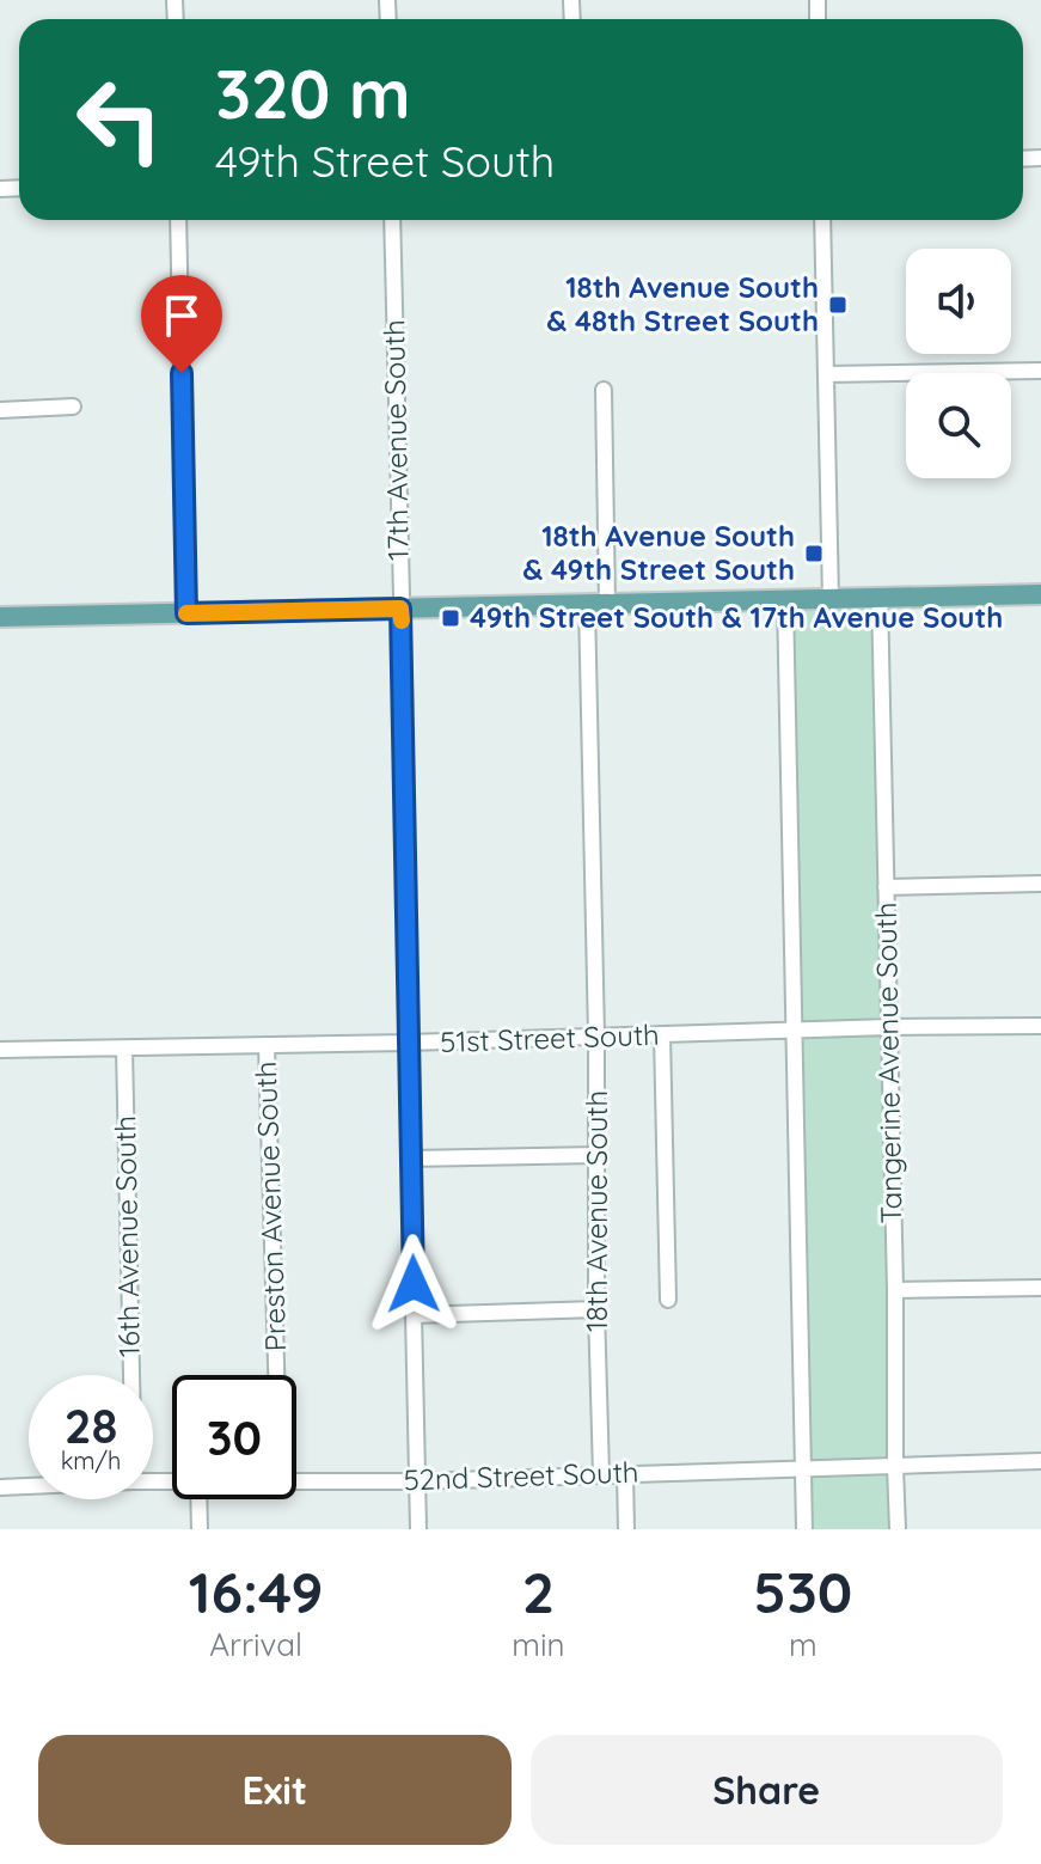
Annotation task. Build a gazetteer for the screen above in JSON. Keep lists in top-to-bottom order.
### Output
{
  "streets": {
    "street": [
      "17th Avenue South",
      "51st Street South",
      "Tangerine Avenue South",
      "Preston Avenue South",
      "18th Avenue South",
      "16th Avenue South",
      "52nd Street South"
    ]
  },
  "crossings": [
    ["17th Avenue South", "51st Street South"],
    ["17th Avenue South", "52nd Street South"],
    ["51st Street South", "Tangerine Avenue South"],
    ["51st Street South", "Preston Avenue South"],
    ["51st Street South", "18th Avenue South"],
    ["51st Street South", "16th Avenue South"],
    ["Tangerine Avenue South", "52nd Street South"],
    ["18th Avenue South", "52nd Street South"]
  ],
  "places": {
    "transit": ["18th Avenue South & 48th Street South", "18th Avenue South & 49th Street South", "49th Street South & 17th Avenue South"]
  },
  "page": {
    "turn": ["320 m", "49th Street South"],
    "speed": "28 km/h",
    "limit": "30",
    "eta": [
      "16:49",
      "Arrival",
      "2",
      "min",
      "530",
      "m"
    ],
    "buttons": ["Exit", "Share"]
  }
}
